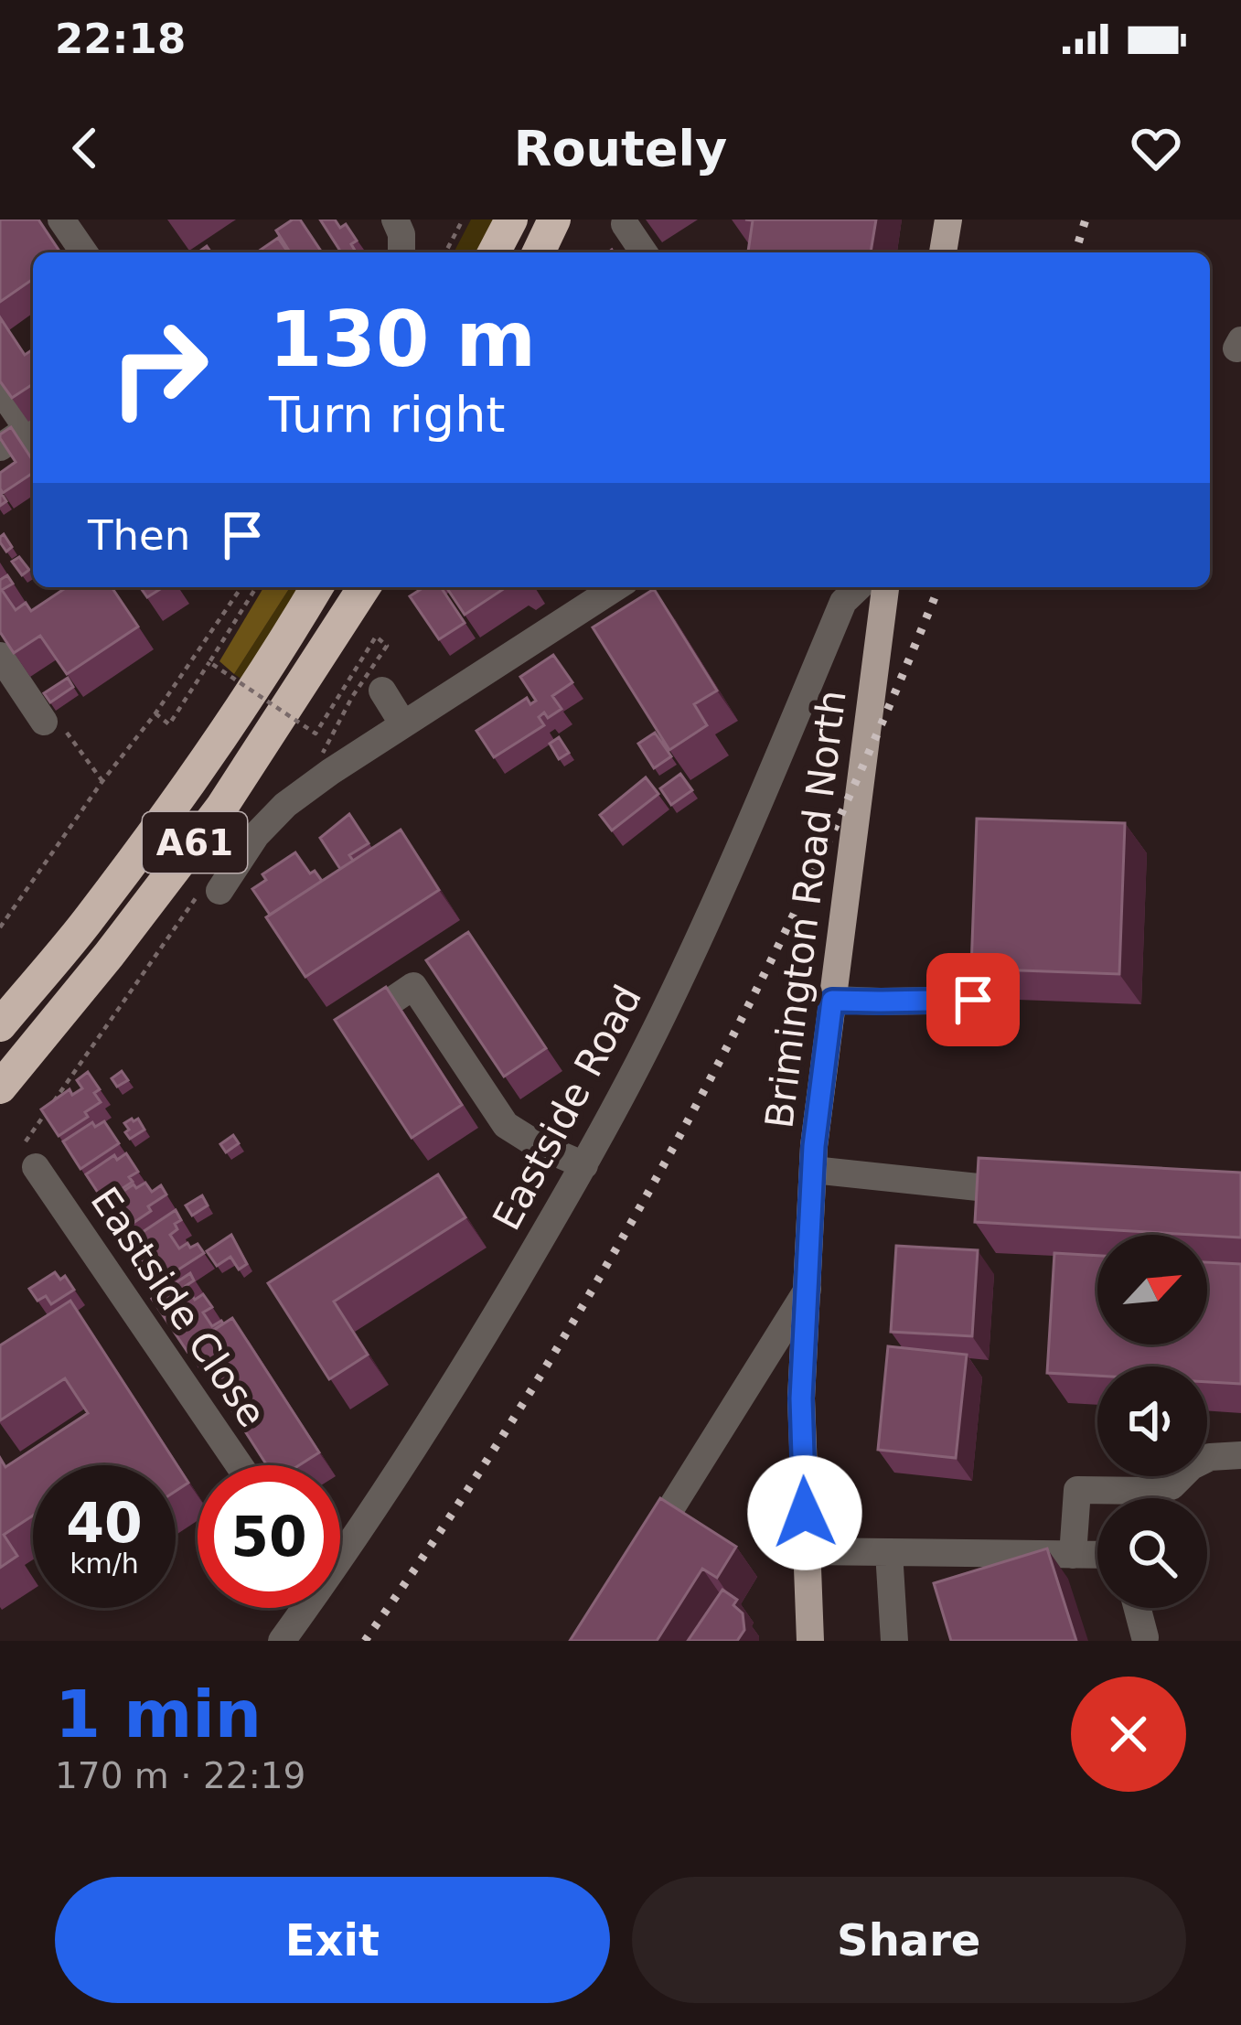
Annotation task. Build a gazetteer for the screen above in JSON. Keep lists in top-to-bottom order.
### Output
{
  "streets": {
    "highway": ["A61"],
    "main road": ["Brimington Road North"],
    "street": ["Eastside Road", "Eastside Close"]
  },
  "north": "top right",
  "page": {
    "status": "22:18",
    "header": "Routely",
    "turn": ["130 m", "Turn right"],
    "then": "Then",
    "speed": "40 km/h",
    "limit": "50",
    "heading": ["1 min", "170 m · 22:19"],
    "buttons": ["Exit", "Share"]
  }
}
